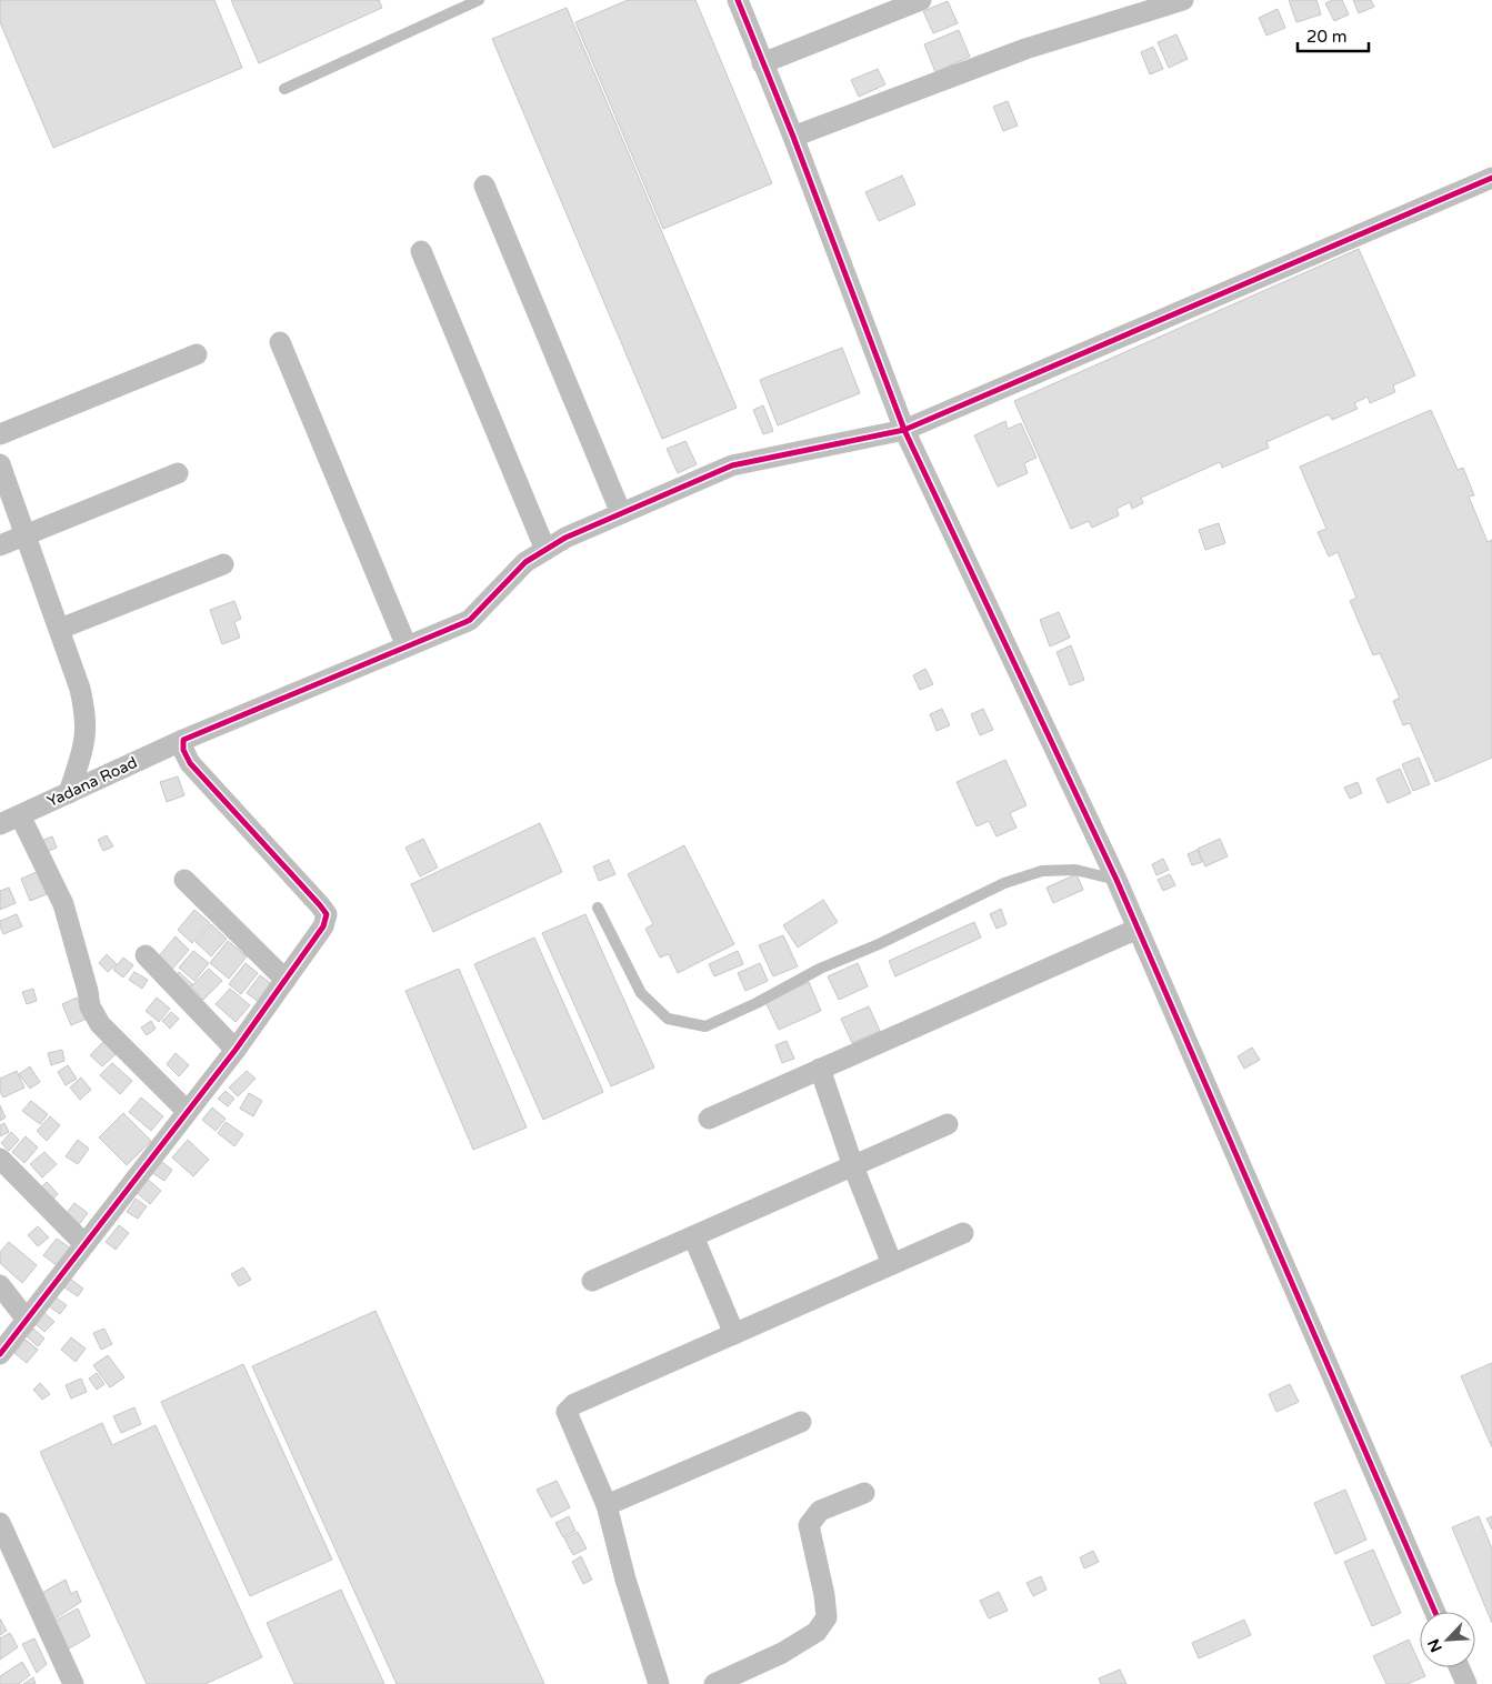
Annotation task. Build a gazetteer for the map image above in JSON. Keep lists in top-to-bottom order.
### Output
{
  "streets": {
    "street": ["Yadana Road"]
  },
  "scale_bar": "20 m",
  "north": "bottom left"
}
